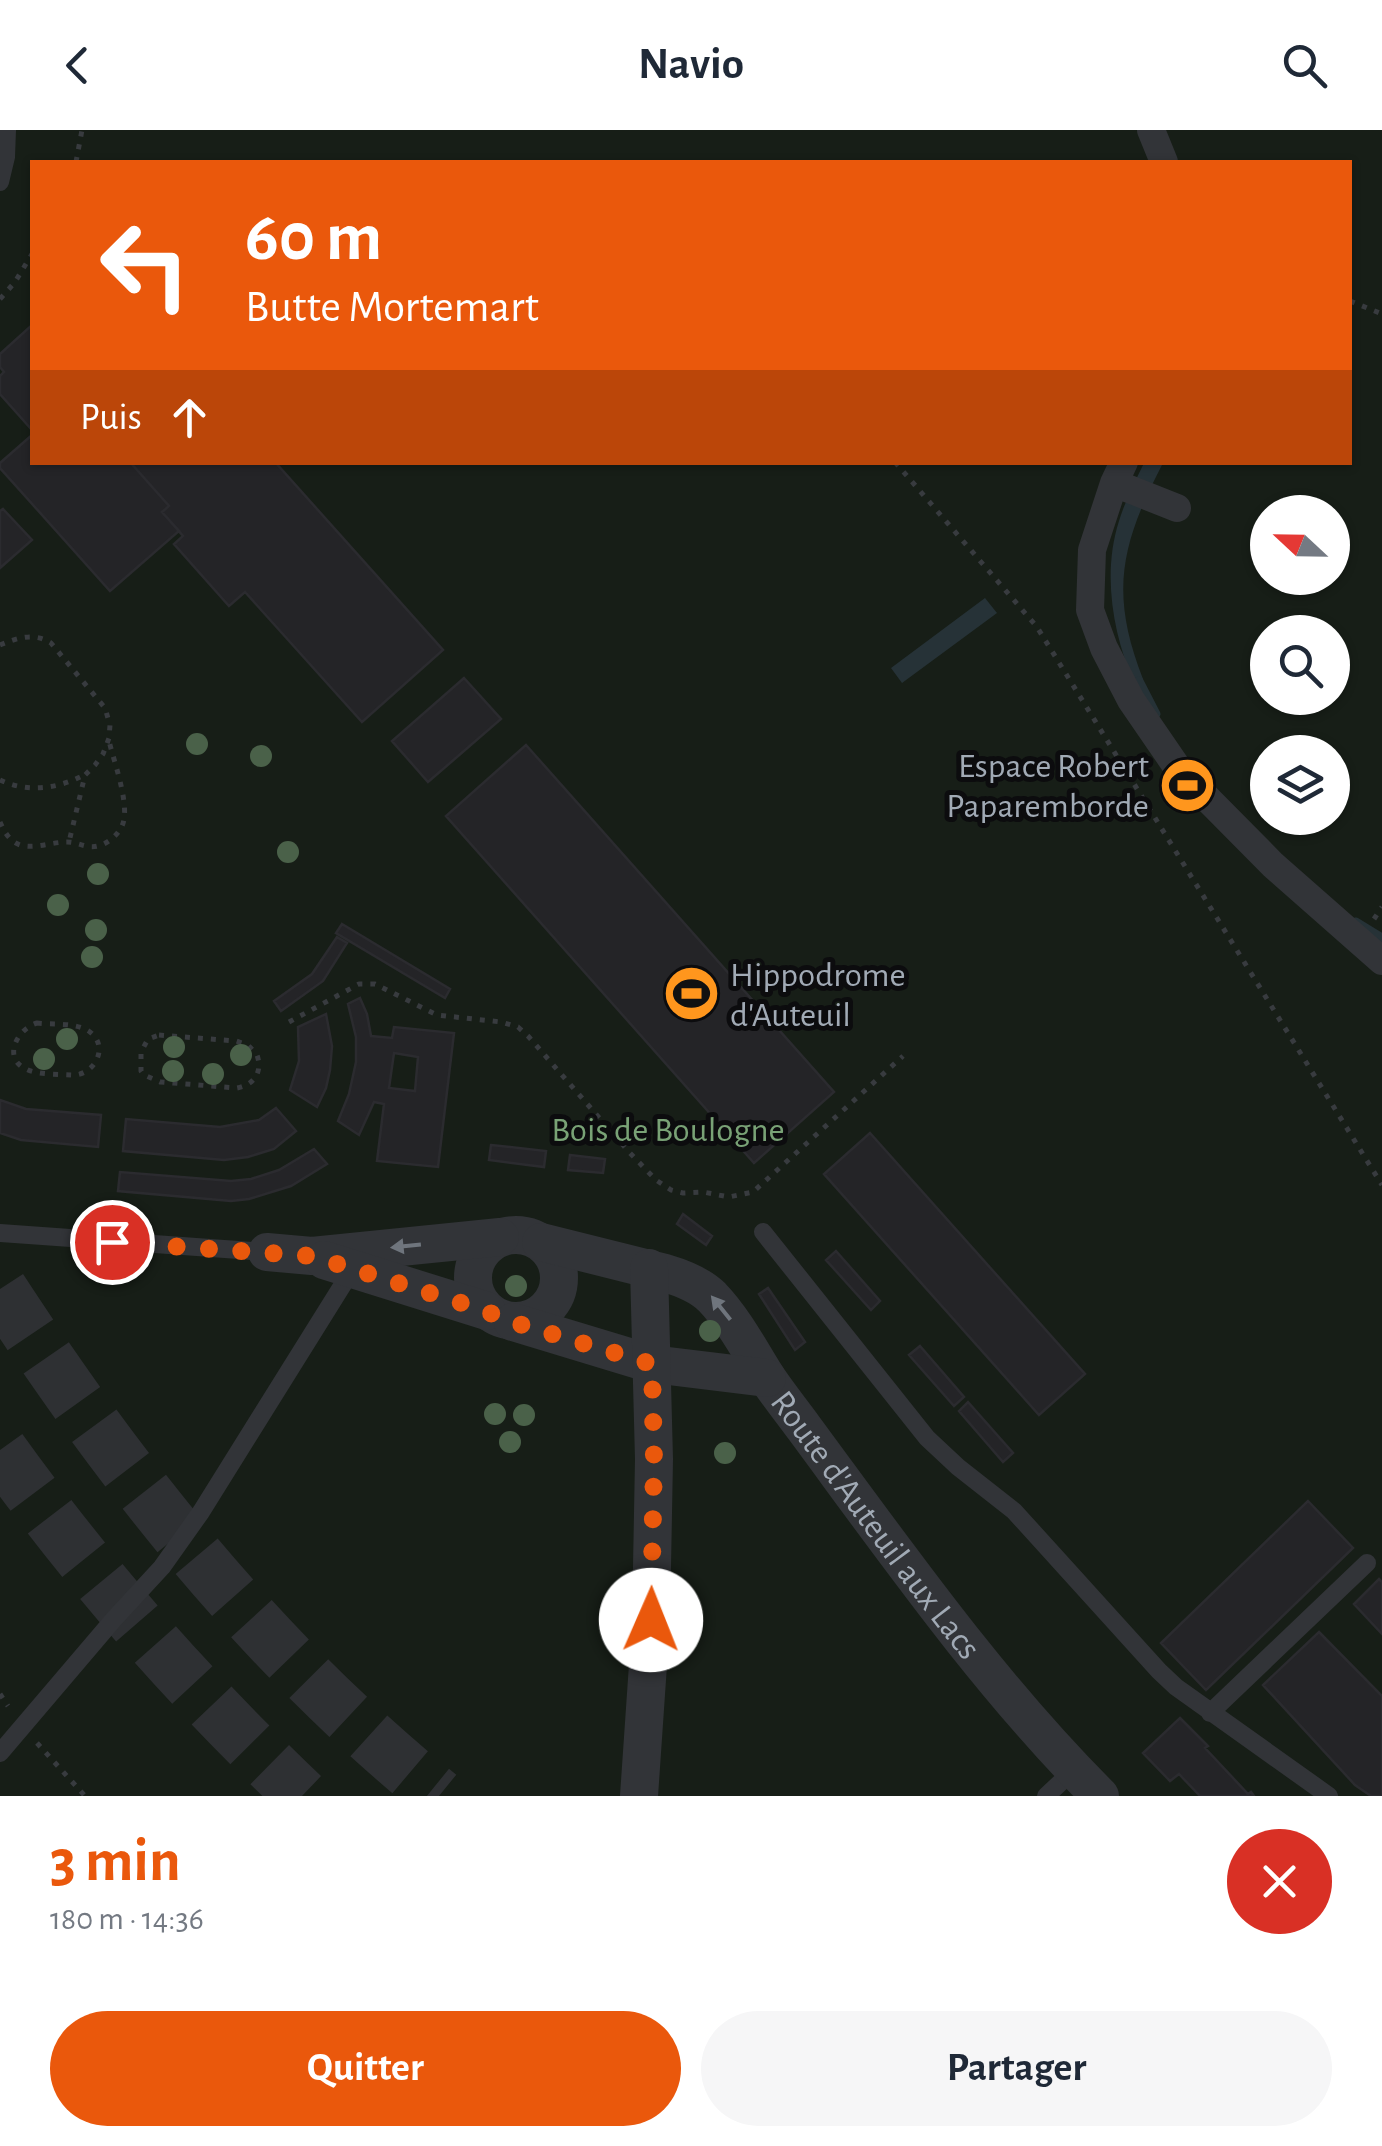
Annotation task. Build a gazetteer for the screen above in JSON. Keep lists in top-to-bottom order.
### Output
{
  "streets": {
    "street": ["Route d'Auteuil aux Lacs"]
  },
  "parks": ["Bois de Boulogne"],
  "places": {
    "sports": ["Espace Robert Paparemborde", "Hippodrome d'Auteuil"]
  },
  "north": "left",
  "page": {
    "header": "Navio",
    "turn": ["60 m", "Butte Mortemart"],
    "then": "Puis",
    "heading": ["3 min", "180 m · 14:36"],
    "buttons": ["Quitter", "Partager"]
  }
}
